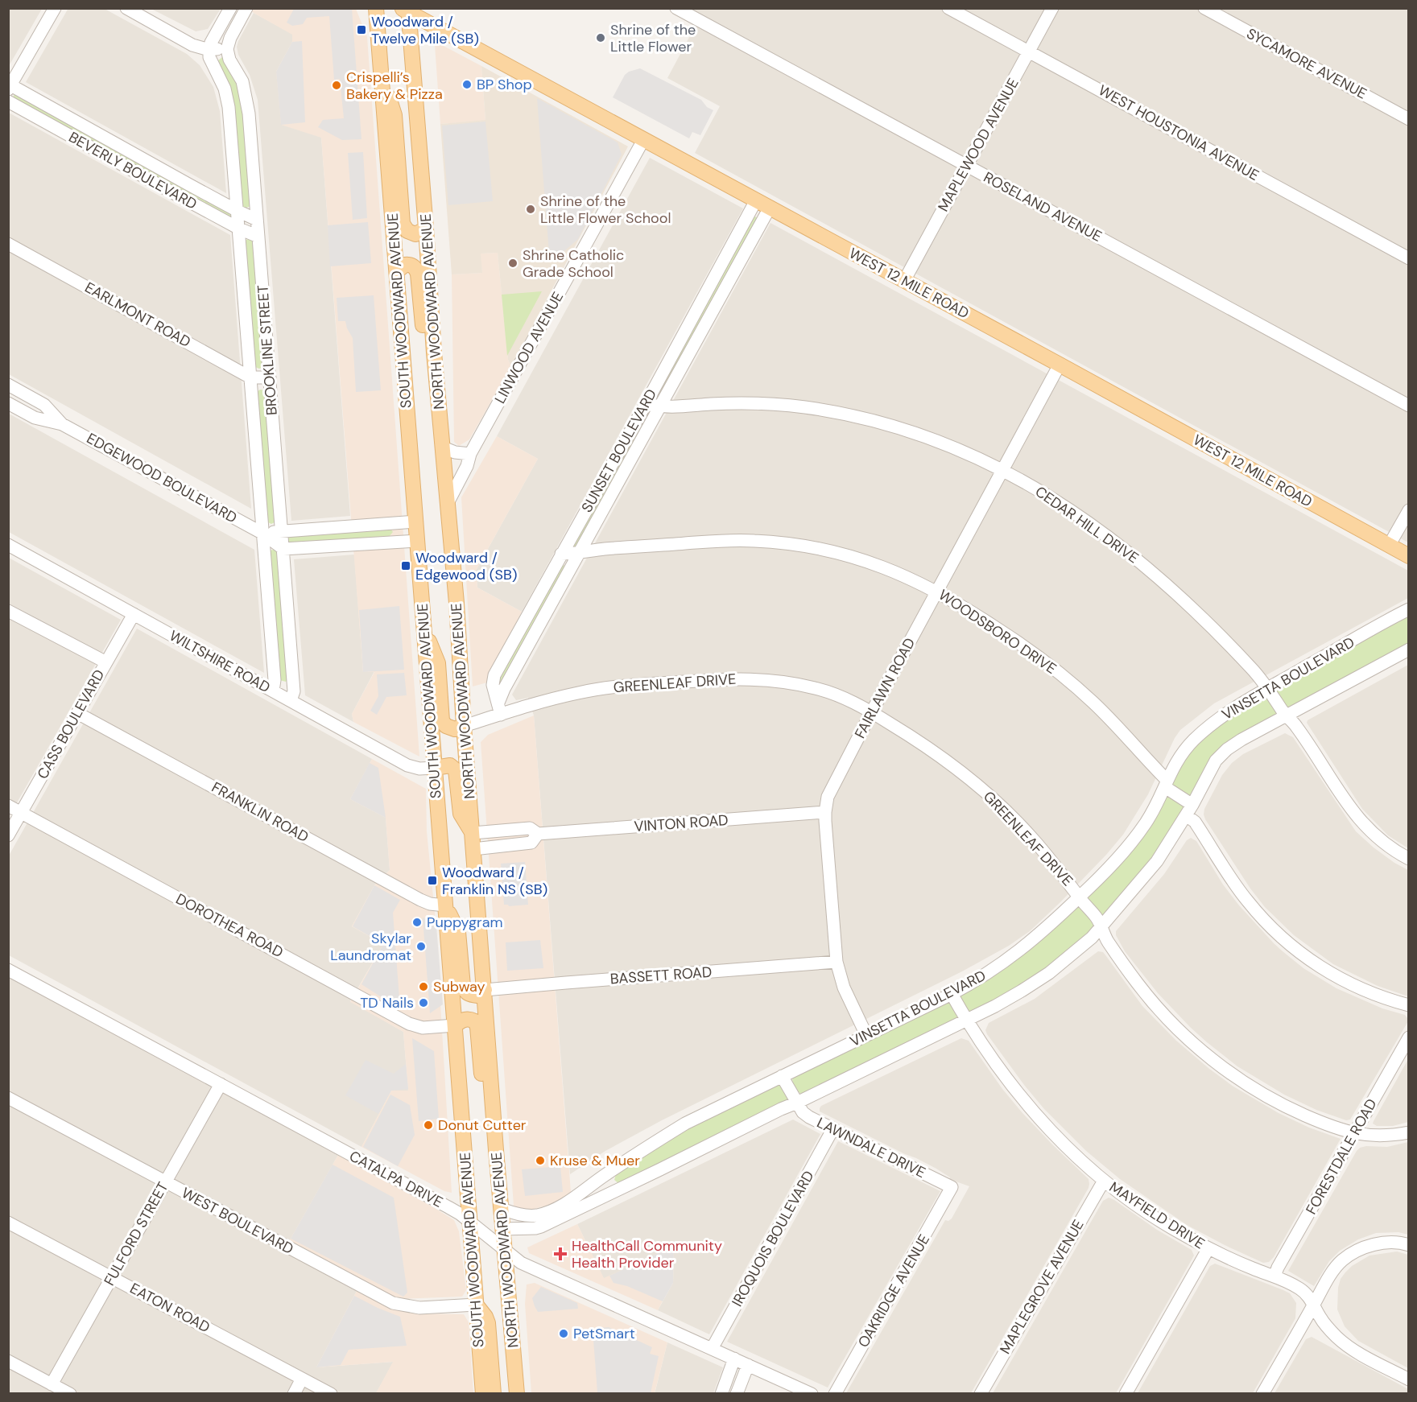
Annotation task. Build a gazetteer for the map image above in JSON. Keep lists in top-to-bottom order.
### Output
{
  "streets": {
    "main road": ["WEST 12 MILE ROAD", "SOUTH WOODWARD AVENUE", "NORTH WOODWARD AVENUE"],
    "street": [
      "SYCAMORE AVENUE",
      "WEST HOUSTONIA AVENUE",
      "MAPLEWOOD AVENUE",
      "BEVERLY BOULEVARD",
      "ROSELAND AVENUE",
      "EARLMONT ROAD",
      "LINWOOD AVENUE",
      "BROOKLINE STREET",
      "SUNSET BOULEVARD",
      "EDGEWOOD BOULEVARD",
      "CEDAR HILL DRIVE",
      "WOODSBORO DRIVE",
      "WILTSHIRE ROAD",
      "VINSETTA BOULEVARD",
      "GREENLEAF DRIVE",
      "FAIRLAWN ROAD",
      "CASS BOULEVARD",
      "FRANKLIN ROAD",
      "VINTON ROAD",
      "DOROTHEA ROAD",
      "BASSETT ROAD",
      "LAWNDALE DRIVE",
      "FORESTDALE ROAD",
      "CATALPA DRIVE",
      "MAYFIELD DRIVE",
      "WEST BOULEVARD",
      "FULFORD STREET",
      "IROQUOIS BOULEVARD",
      "MAPLEGROVE AVENUE",
      "OAKRIDGE AVENUE",
      "EATON ROAD"
    ]
  },
  "crossings": [
    ["WEST HOUSTONIA AVENUE", "MAPLEWOOD AVENUE"],
    ["MAPLEWOOD AVENUE", "ROSELAND AVENUE"],
    ["MAPLEWOOD AVENUE", "WEST 12 MILE ROAD"],
    ["BEVERLY BOULEVARD", "BROOKLINE STREET"],
    ["WEST 12 MILE ROAD", "NORTH WOODWARD AVENUE"],
    ["WEST 12 MILE ROAD", "LINWOOD AVENUE"],
    ["WEST 12 MILE ROAD", "SUNSET BOULEVARD"],
    ["WEST 12 MILE ROAD", "FAIRLAWN ROAD"],
    ["SOUTH WOODWARD AVENUE", "WILTSHIRE ROAD"],
    ["SOUTH WOODWARD AVENUE", "FRANKLIN ROAD"],
    ["SOUTH WOODWARD AVENUE", "DOROTHEA ROAD"],
    ["SOUTH WOODWARD AVENUE", "CATALPA DRIVE"],
    ["SOUTH WOODWARD AVENUE", "WEST BOULEVARD"],
    ["NORTH WOODWARD AVENUE", "LINWOOD AVENUE"],
    ["NORTH WOODWARD AVENUE", "VINSETTA BOULEVARD"],
    ["NORTH WOODWARD AVENUE", "GREENLEAF DRIVE"],
    ["NORTH WOODWARD AVENUE", "VINTON ROAD"],
    ["NORTH WOODWARD AVENUE", "BASSETT ROAD"],
    ["NORTH WOODWARD AVENUE", "CATALPA DRIVE"],
    ["EARLMONT ROAD", "BROOKLINE STREET"],
    ["BROOKLINE STREET", "EDGEWOOD BOULEVARD"],
    ["BROOKLINE STREET", "WILTSHIRE ROAD"],
    ["SUNSET BOULEVARD", "CEDAR HILL DRIVE"],
    ["SUNSET BOULEVARD", "WOODSBORO DRIVE"],
    ["SUNSET BOULEVARD", "GREENLEAF DRIVE"],
    ["CEDAR HILL DRIVE", "VINSETTA BOULEVARD"],
    ["CEDAR HILL DRIVE", "FAIRLAWN ROAD"],
    ["WOODSBORO DRIVE", "VINSETTA BOULEVARD"],
    ["WOODSBORO DRIVE", "FAIRLAWN ROAD"],
    ["WILTSHIRE ROAD", "CASS BOULEVARD"],
    ["VINSETTA BOULEVARD", "GREENLEAF DRIVE"],
    ["VINSETTA BOULEVARD", "FAIRLAWN ROAD"],
    ["VINSETTA BOULEVARD", "LAWNDALE DRIVE"],
    ["VINSETTA BOULEVARD", "MAYFIELD DRIVE"],
    ["GREENLEAF DRIVE", "FAIRLAWN ROAD"],
    ["GREENLEAF DRIVE", "FORESTDALE ROAD"],
    ["FAIRLAWN ROAD", "VINTON ROAD"],
    ["FAIRLAWN ROAD", "BASSETT ROAD"],
    ["CASS BOULEVARD", "FRANKLIN ROAD"],
    ["CASS BOULEVARD", "DOROTHEA ROAD"],
    ["LAWNDALE DRIVE", "IROQUOIS BOULEVARD"],
    ["LAWNDALE DRIVE", "OAKRIDGE AVENUE"],
    ["FORESTDALE ROAD", "MAYFIELD DRIVE"],
    ["CATALPA DRIVE", "FULFORD STREET"],
    ["CATALPA DRIVE", "IROQUOIS BOULEVARD"],
    ["MAYFIELD DRIVE", "MAPLEGROVE AVENUE"],
    ["WEST BOULEVARD", "FULFORD STREET"],
    ["FULFORD STREET", "EATON ROAD"]
  ],
  "places": {
    "transit": ["Woodward / Twelve Mile (SB)", "Woodward / Edgewood (SB)", "Woodward / Franklin NS (SB)"],
    "other": [
      "Shrine of the Little Flower",
      "BP Shop",
      "Crispelli’s Bakery & Pizza",
      "Shrine of the Little Flower School",
      "Shrine Catholic Grade School",
      "Puppygram",
      "Skylar Laundromat",
      "Subway",
      "TD Nails",
      "Donut Cutter",
      "Kruse & Muer",
      "PetSmart"
    ],
    "health": ["HealthCall Community Health Provider"]
  }
}
